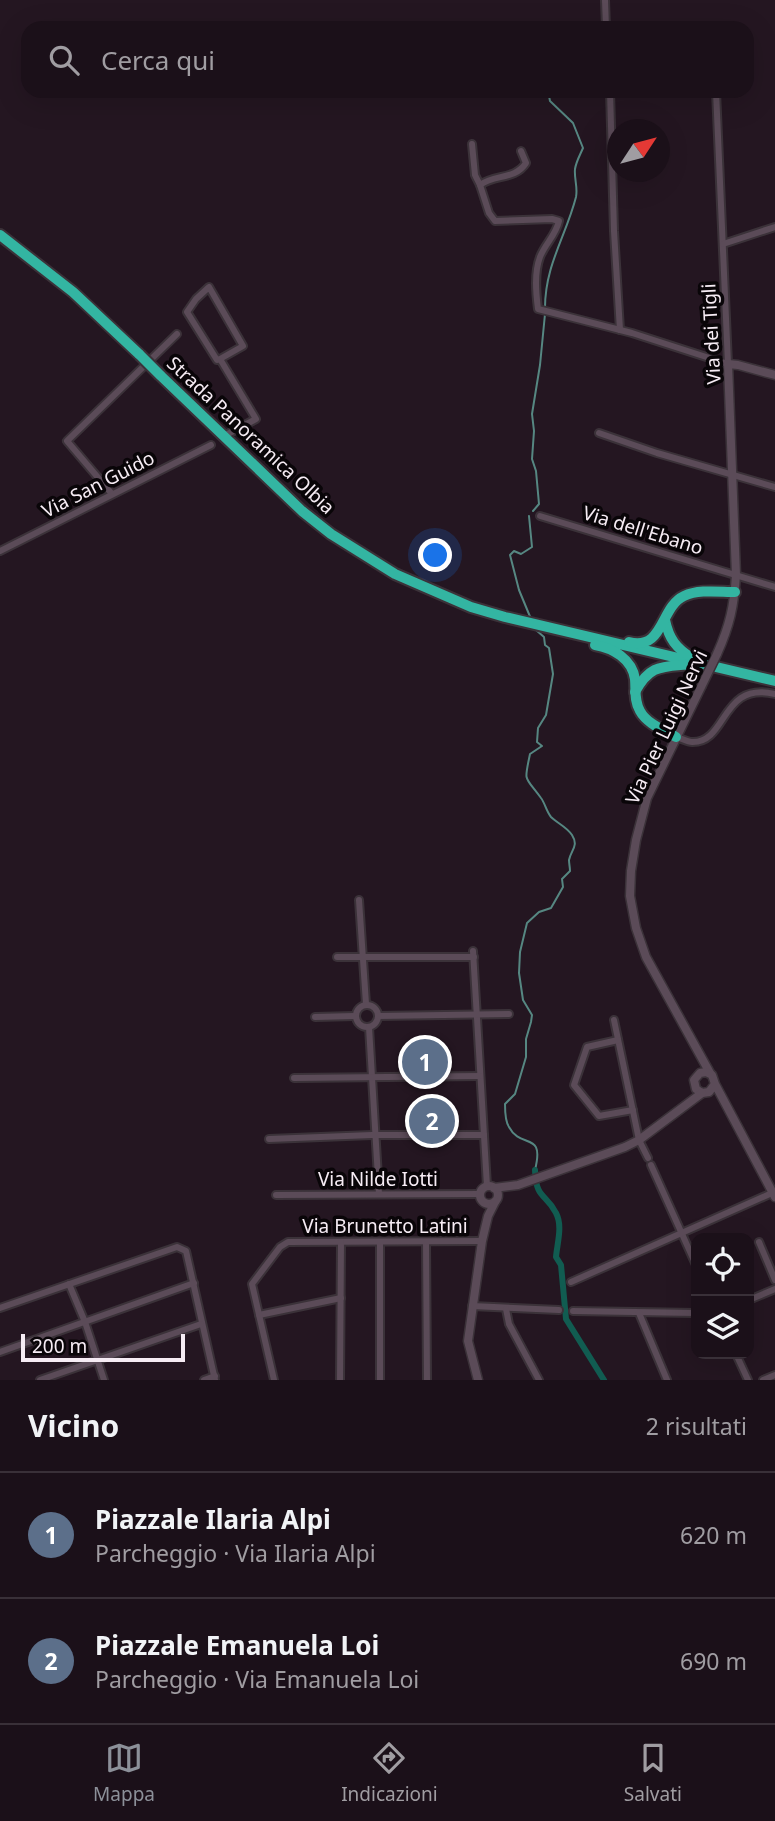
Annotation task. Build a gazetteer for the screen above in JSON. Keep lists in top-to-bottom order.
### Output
{
  "streets": {
    "highway": ["Strada Panoramica Olbia"],
    "street": [
      "Via dei Tigli",
      "Via San Guido",
      "Via dell'Ebano",
      "Via Pier Luigi Nervi",
      "Via Nilde Iotti",
      "Via Brunetto Latini"
    ]
  },
  "crossings": [
    ["Via dei Tigli", "Via dell'Ebano"],
    ["Via dei Tigli", "Via Pier Luigi Nervi"],
    ["Via dell'Ebano", "Via Pier Luigi Nervi"]
  ],
  "scale_bar": "200 m",
  "north": "top right",
  "page": {
    "search": "Cerca qui",
    "pins": ["1", "2"],
    "scale": "200 m",
    "heading": ["Vicino", "2 risultati"],
    "list": [
      {
        "mark": "1",
        "name": "Piazzale Ilaria Alpi",
        "note": "Parcheggio · Via Ilaria Alpi",
        "value": "620 m"
      },
      {
        "mark": "2",
        "name": "Piazzale Emanuela Loi",
        "note": "Parcheggio · Via Emanuela Loi",
        "value": "690 m"
      }
    ],
    "nav": ["Mappa", "Indicazioni", "Salvati"]
  }
}
